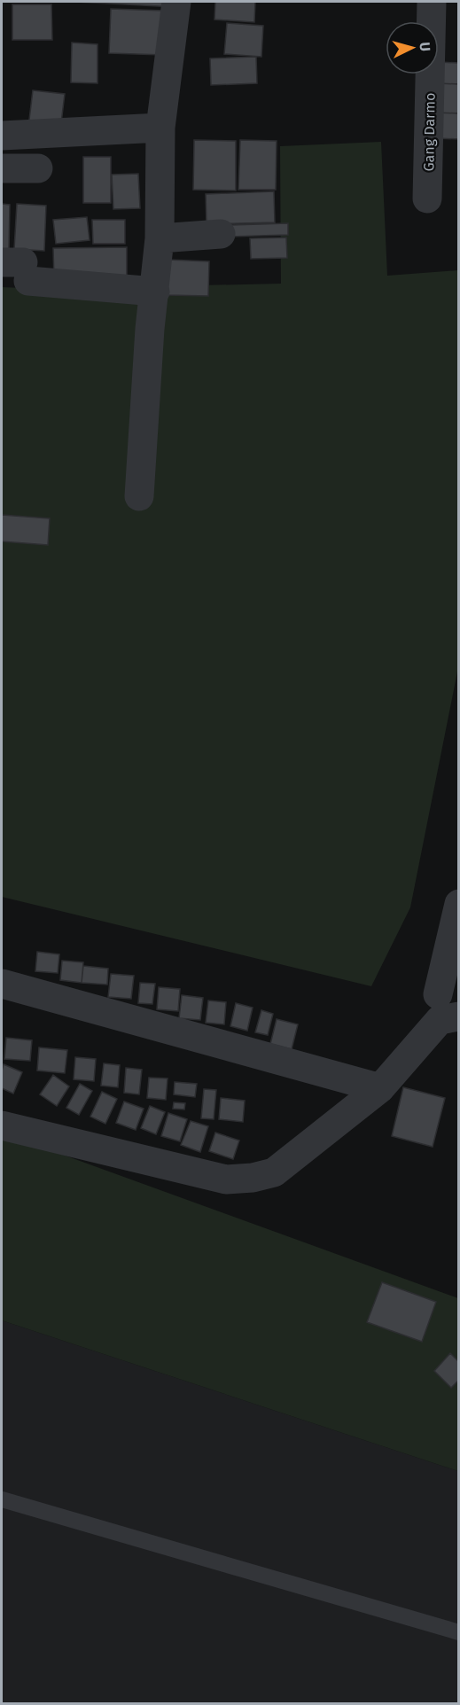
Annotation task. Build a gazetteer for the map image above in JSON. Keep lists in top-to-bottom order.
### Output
{
  "streets": {
    "street": ["Gang Darmo"]
  },
  "north": "right"
}
